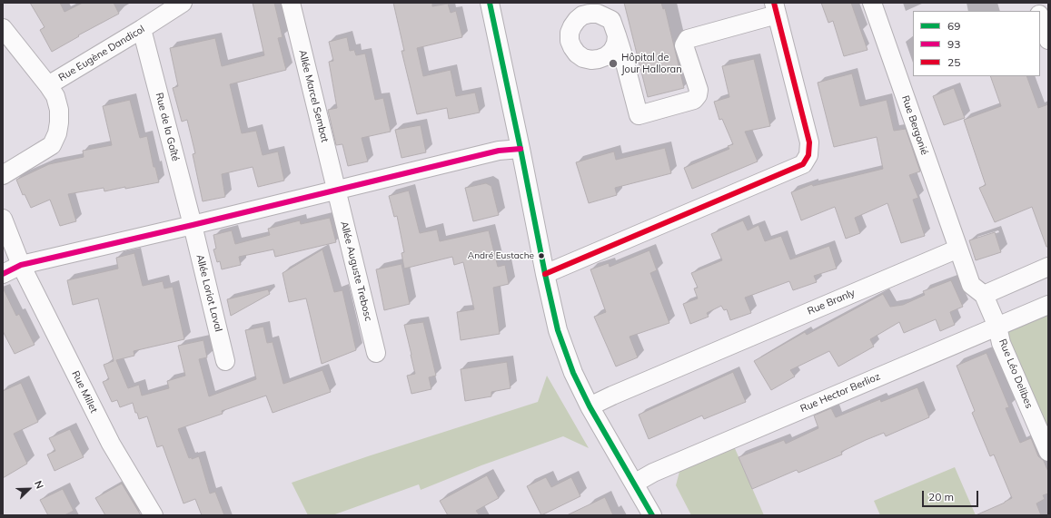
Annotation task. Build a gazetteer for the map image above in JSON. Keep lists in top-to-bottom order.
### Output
{
  "streets": {
    "street": [
      "Rue Eugène Dandicol",
      "Allée Marcel Sembat",
      "Rue Bergonié",
      "Rue de la Gaîté",
      "Allée Auguste Trebosc",
      "Allée Loriot Laval",
      "Rue Branly",
      "Rue Léo Delibes",
      "Rue Millet",
      "Rue Hector Berlioz"
    ]
  },
  "crossings": [
    ["Rue Eugène Dandicol", "Rue de la Gaîté"],
    ["Allée Marcel Sembat", "Allée Auguste Trebosc"],
    ["Rue Bergonié", "Rue Branly"],
    ["Rue de la Gaîté", "Allée Loriot Laval"],
    ["Rue Léo Delibes", "Rue Hector Berlioz"]
  ],
  "places": ["Hôpital de Jour Halloran", "André Eustache"],
  "lines": ["transit line 69", "transit line 25", "transit line 93"],
  "legend": ["69", "93", "25"],
  "scale_bar": "20 m",
  "north": "top right"
}
